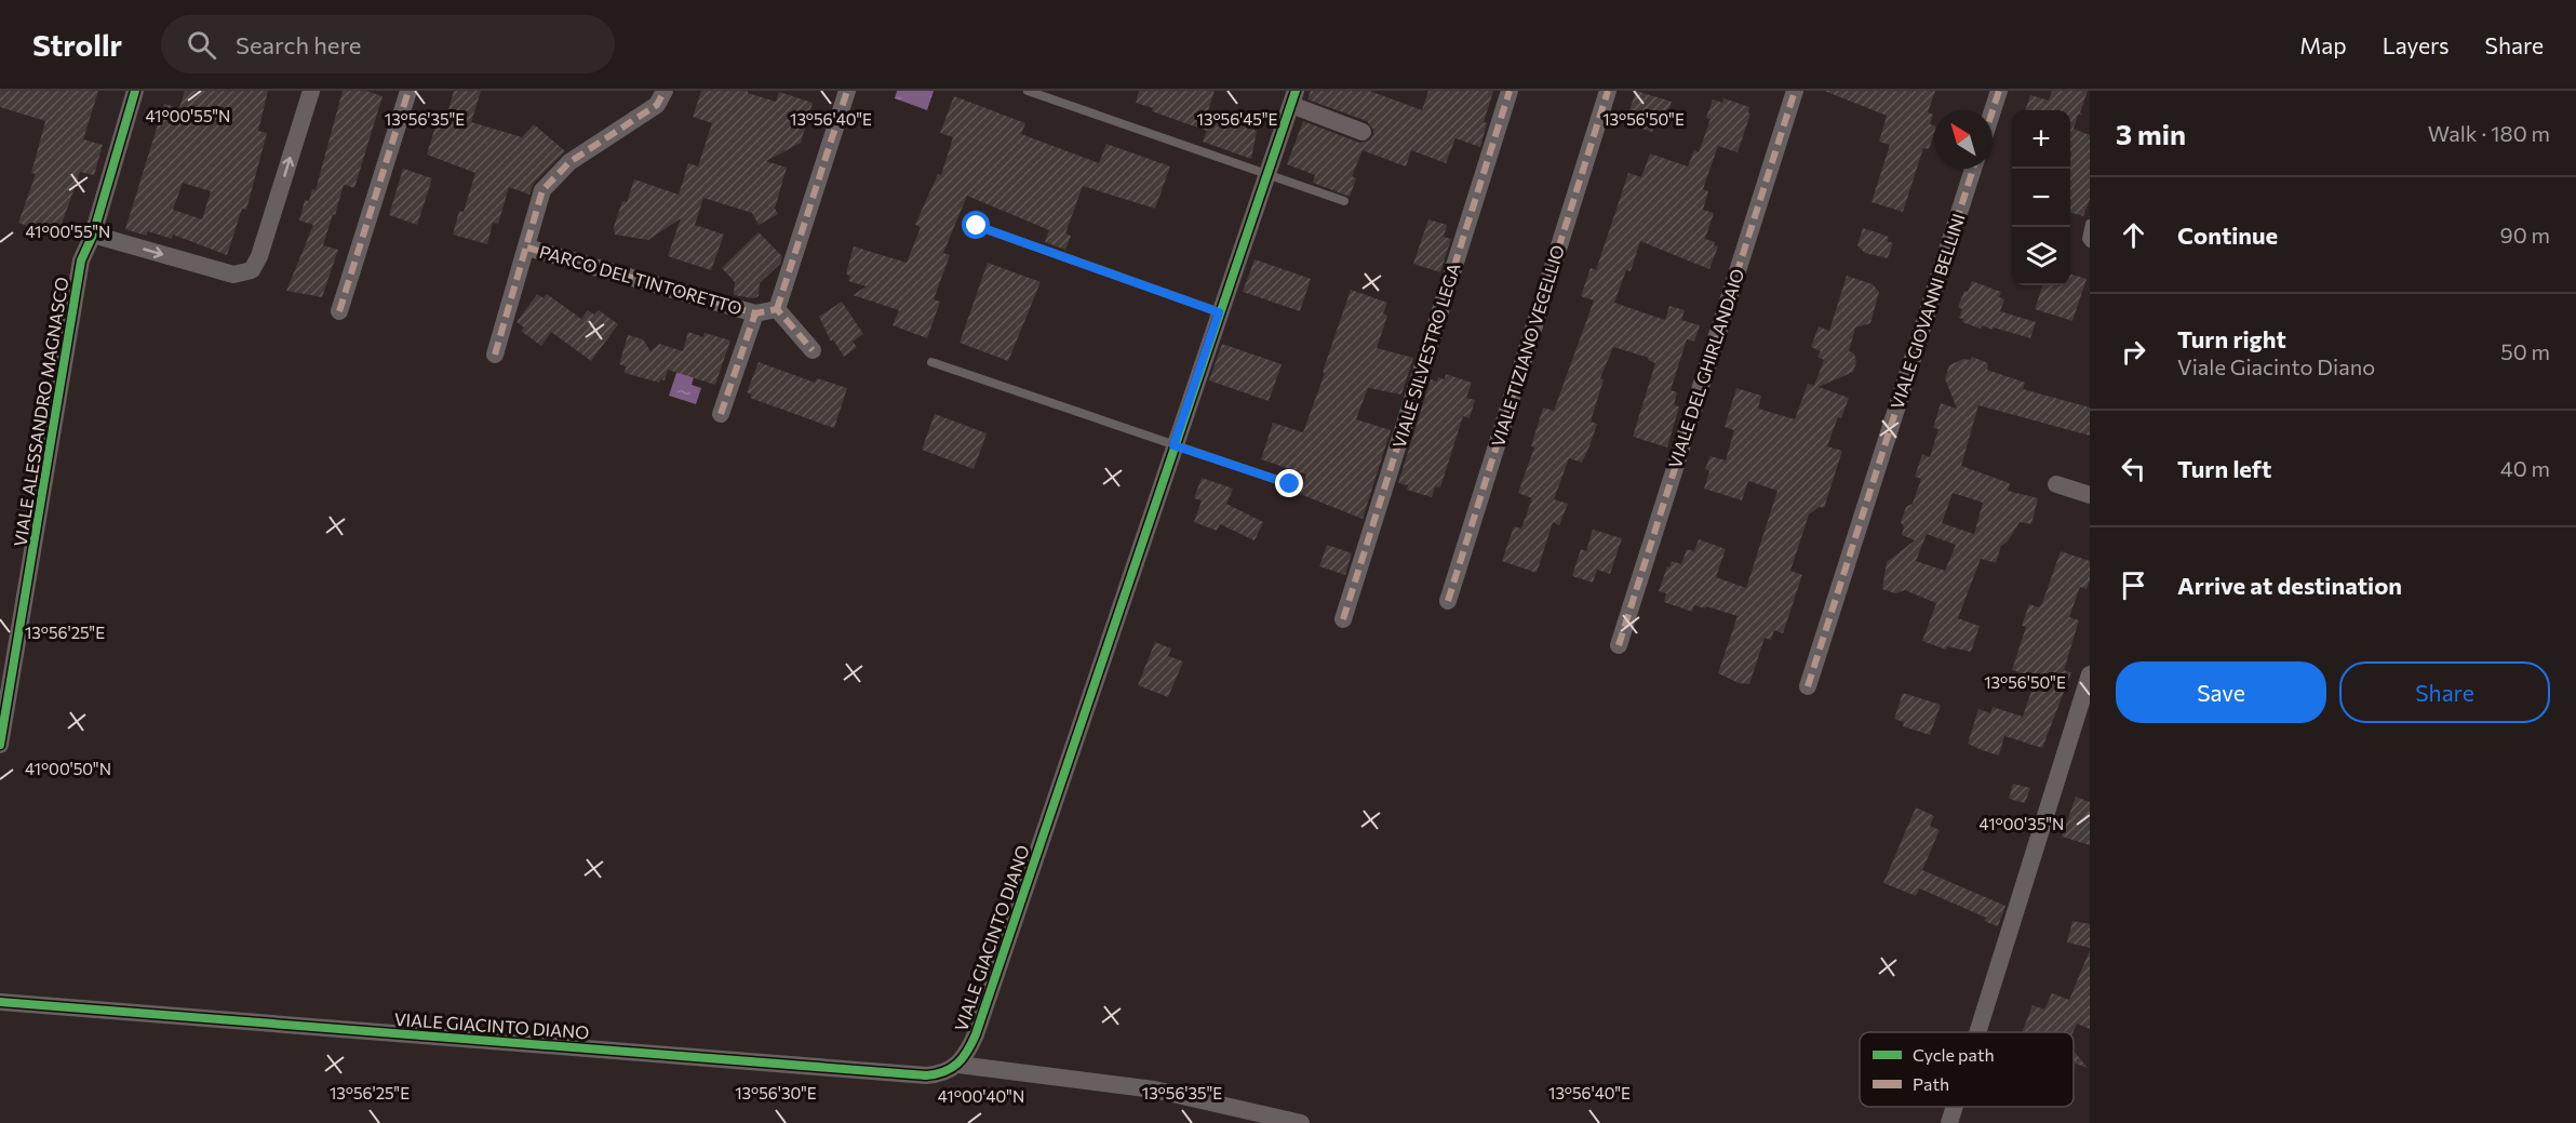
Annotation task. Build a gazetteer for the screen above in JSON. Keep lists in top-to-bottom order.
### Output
{
  "streets": {
    "street": [
      "PARCO DEL TINTORETTO",
      "VIALE GIOVANNI BELLINI",
      "VIALE TIZIANO VECELLIO",
      "VIALE SILVESTRO LEGA",
      "VIALE DEL GHIRLANDAIO",
      "VIALE ALESSANDRO MAGNASCO",
      "VIALE GIACINTO DIANO"
    ]
  },
  "legend": ["Cycle path", "Path"],
  "north": "top left",
  "page": {
    "header": "Strollr",
    "search": "Search here",
    "nav": ["Map", "Layers", "Share"],
    "heading": ["3 min", "Walk · 180 m"],
    "map_buttons": ["+", "−"],
    "list": [
      ["Continue", "90 m"],
      ["Turn right", "Viale Giacinto Diano", "50 m"],
      ["Turn left", "40 m"],
      "Arrive at destination"
    ],
    "buttons": ["Save", "Share"]
  },
  "coordinates": [
    "41°00'55\"N",
    "13°56'35\"E",
    "13°56'40\"E",
    "13°56'45\"E",
    "13°56'50\"E",
    "13°56'25\"E",
    "41°00'50\"N",
    "41°00'35\"N",
    "13°56'30\"E",
    "41°00'40\"N"
  ]
}
